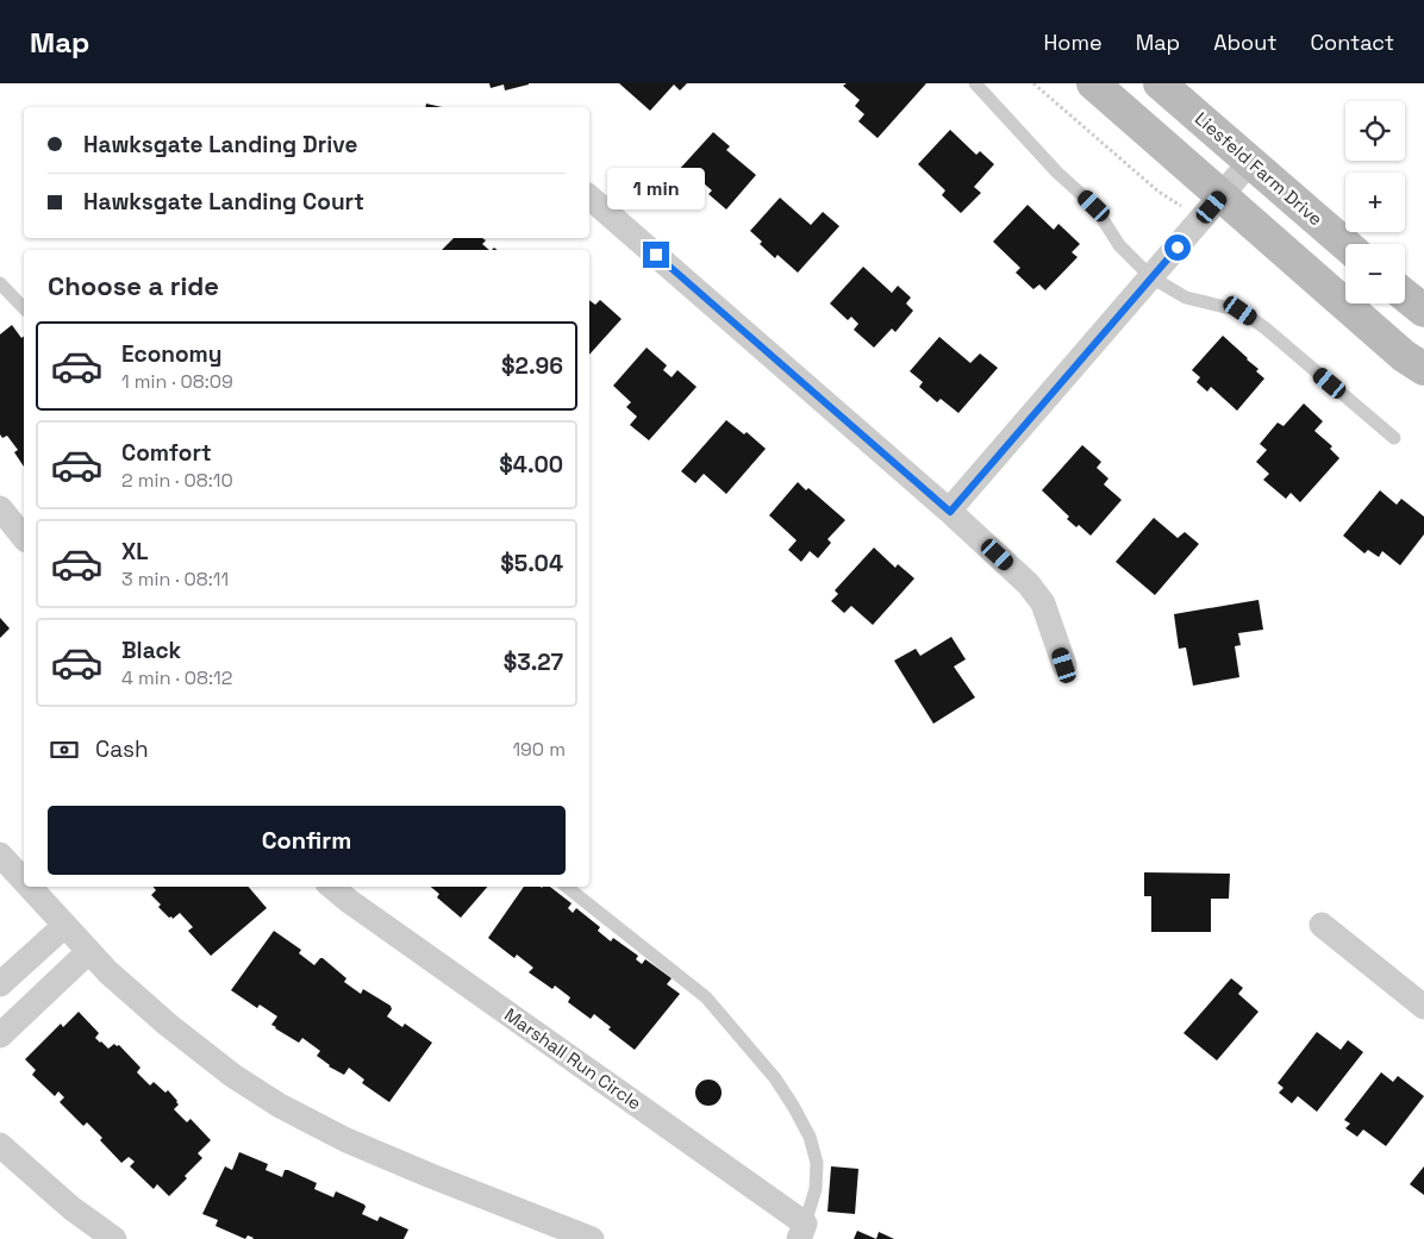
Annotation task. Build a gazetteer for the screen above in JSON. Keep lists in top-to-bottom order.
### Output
{
  "streets": {
    "street": ["Liesfeld Farm Drive", "Marshall Run Circle"]
  },
  "page": {
    "header": "Map",
    "nav": [
      "Home",
      "Map",
      "About",
      "Contact"
    ],
    "map_buttons": ["+", "−"],
    "banner": ["Hawksgate Landing Drive", "Hawksgate Landing Court"],
    "bubble": "1 min",
    "heading": "Choose a ride",
    "list": [
      {
        "name": "Economy",
        "note": "1 min · 08:09",
        "value": "$2.96"
      },
      {
        "name": "Comfort",
        "note": "2 min · 08:10",
        "value": "$4.00"
      },
      {
        "name": "XL",
        "note": "3 min · 08:11",
        "value": "$5.04"
      },
      {
        "name": "Black",
        "note": "4 min · 08:12",
        "value": "$3.27"
      }
    ],
    "pay": ["Cash", "190 m"],
    "buttons": "Confirm"
  }
}
